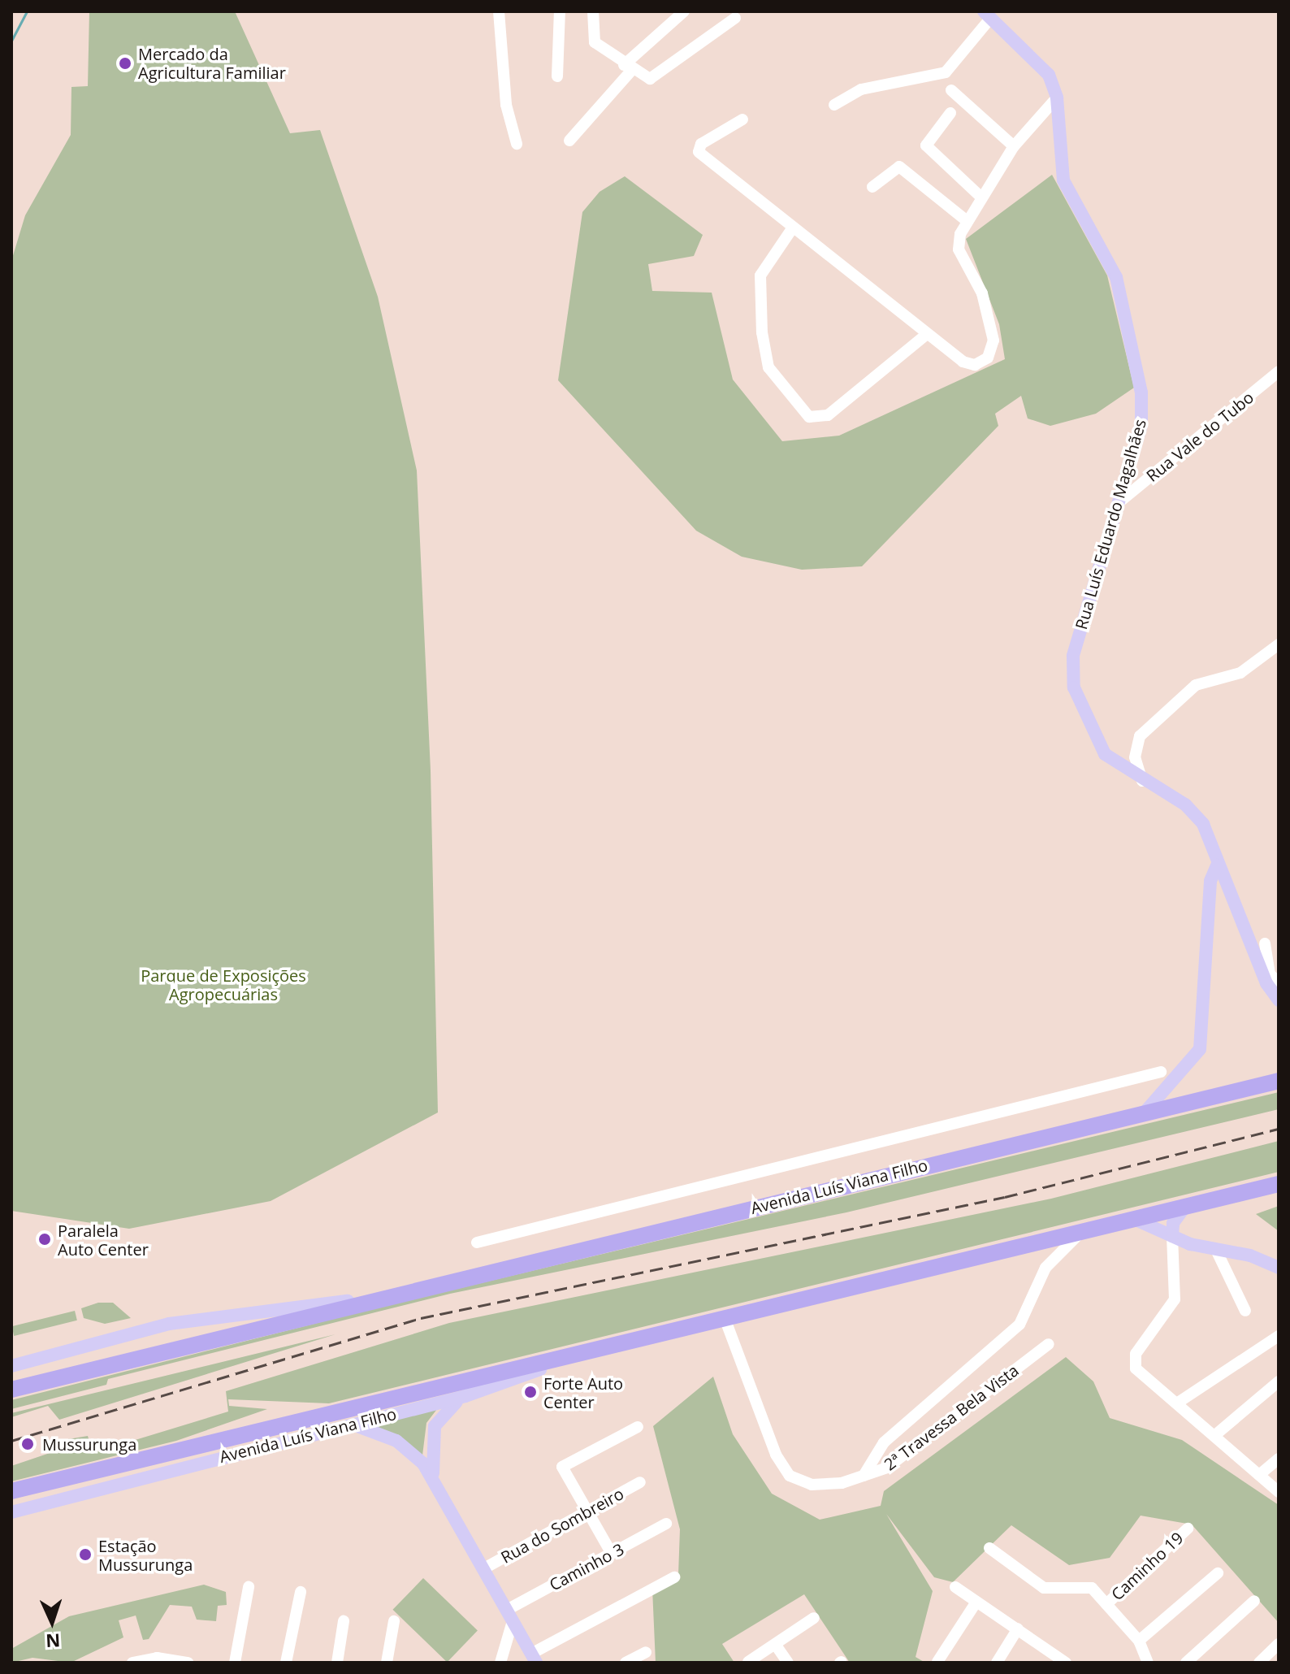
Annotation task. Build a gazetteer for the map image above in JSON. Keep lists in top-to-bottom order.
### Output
{
  "streets": {
    "highway": ["Avenida Luís Viana Filho"],
    "main road": ["Rua Luís Eduardo Magalhães"],
    "street": [
      "Rua Vale do Tubo",
      "2ª Travessa Bela Vista",
      "Rua do Sombreiro",
      "Caminho 19",
      "Caminho 3"
    ]
  },
  "crossings": [
    ["Rua Vale do Tubo", "Rua Luís Eduardo Magalhães"],
    ["Avenida Luís Viana Filho", "2ª Travessa Bela Vista"]
  ],
  "parks": ["Parque de Exposições Agropecuárias"],
  "places": [
    "Mercado da Agricultura Familiar",
    "Paralela Auto Center",
    "Forte Auto Center",
    "Mussurunga",
    "Estação Mussurunga"
  ],
  "north": "bottom"
}
